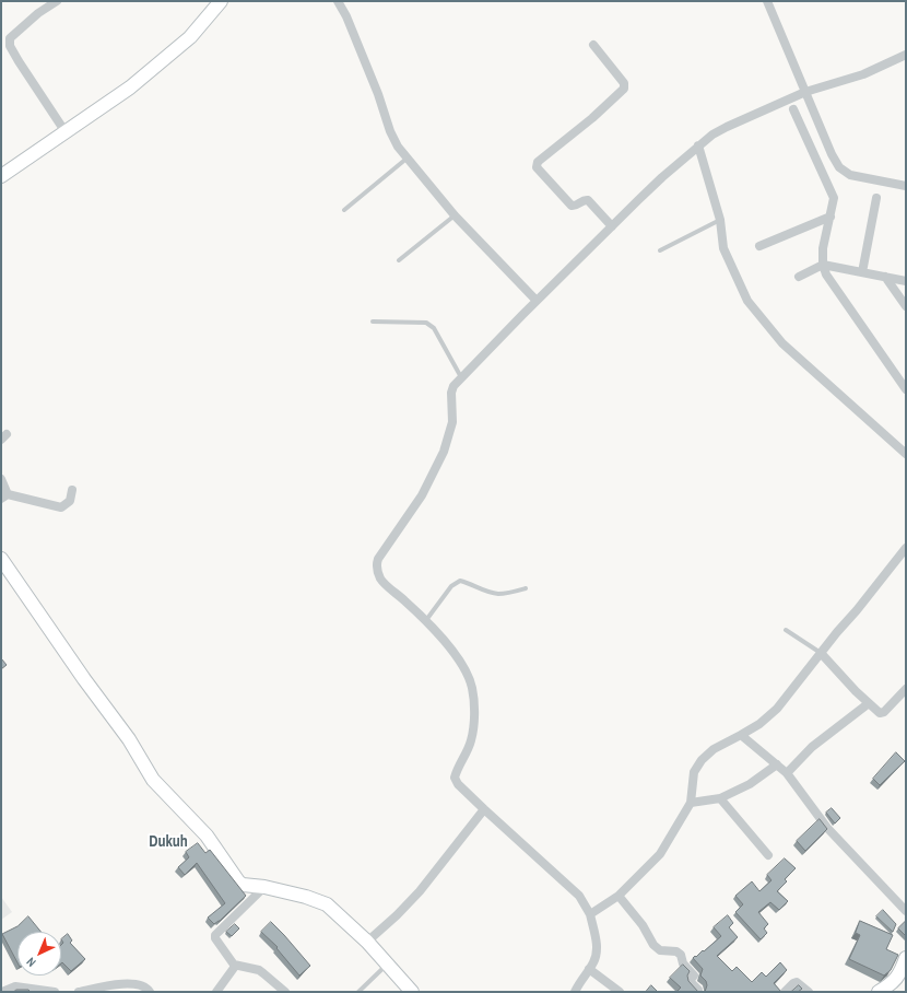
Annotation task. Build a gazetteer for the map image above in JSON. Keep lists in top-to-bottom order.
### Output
{
  "districts": ["Dukuh"],
  "north": "bottom left"
}
